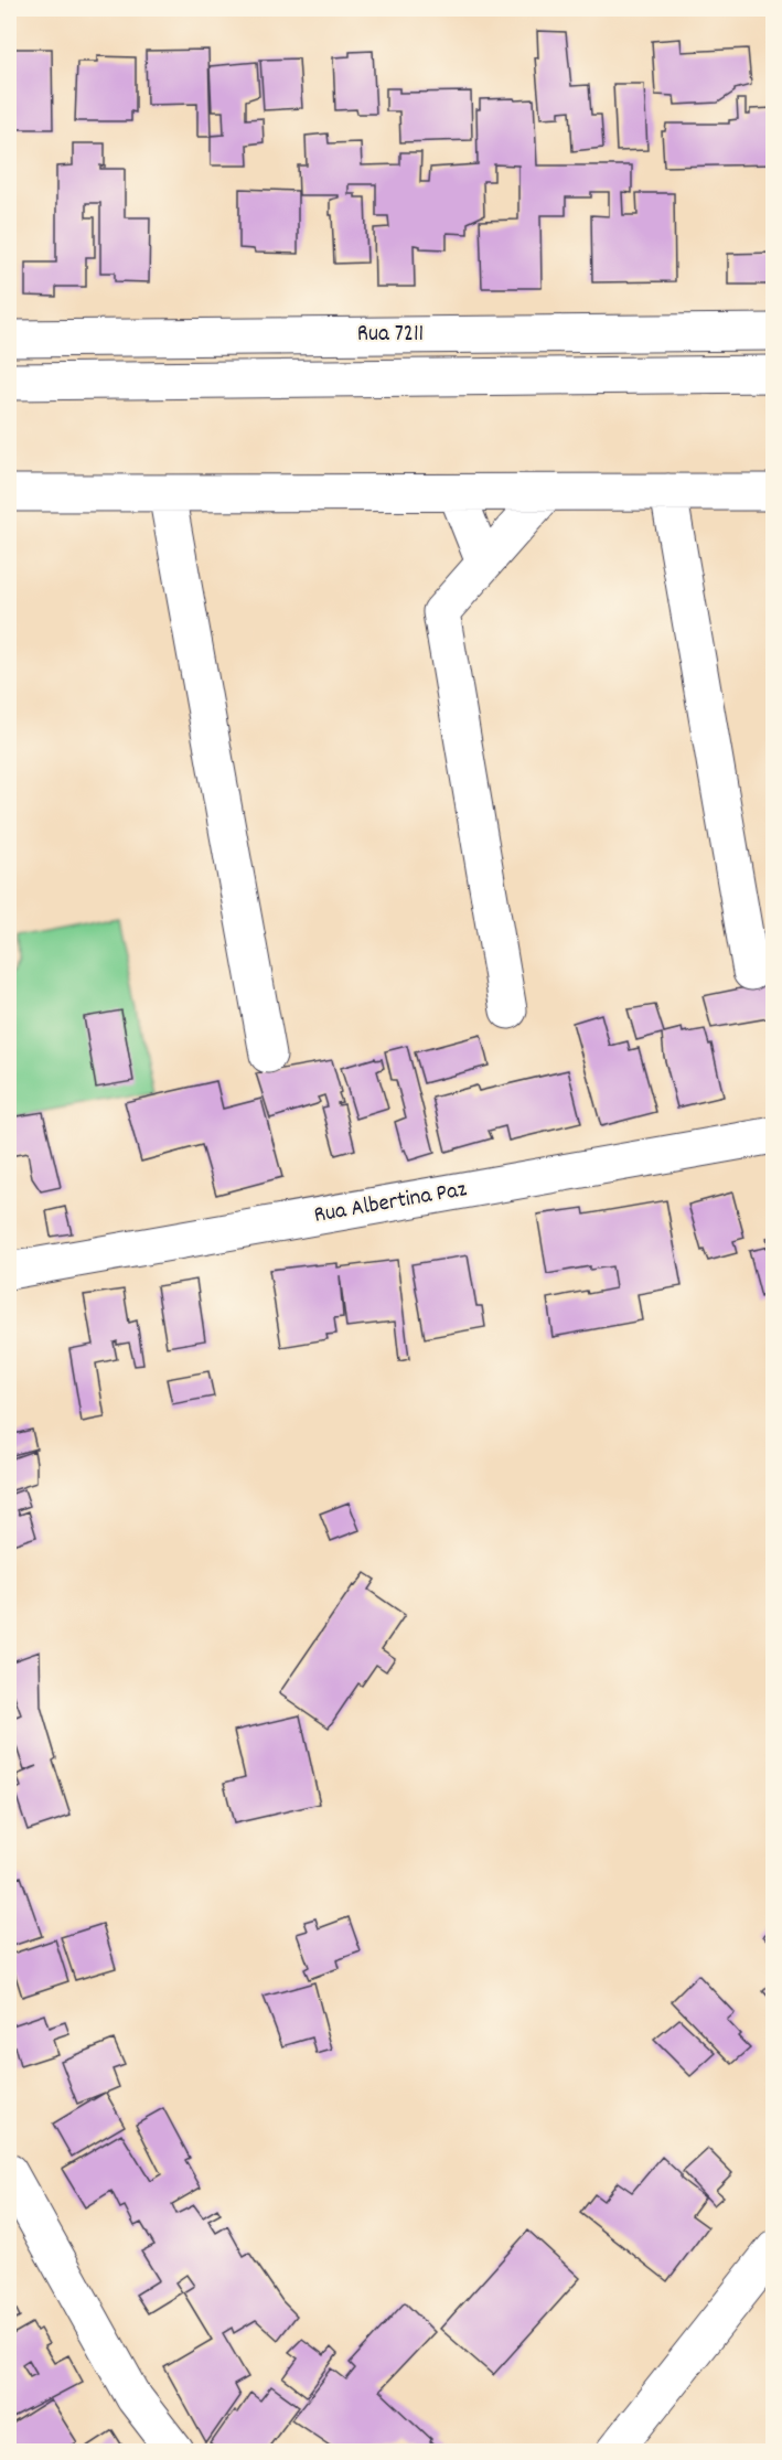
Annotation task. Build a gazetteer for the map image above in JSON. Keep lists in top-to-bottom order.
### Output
{
  "streets": {
    "street": ["Rua 7211", "Rua Albertina Paz"]
  }
}
